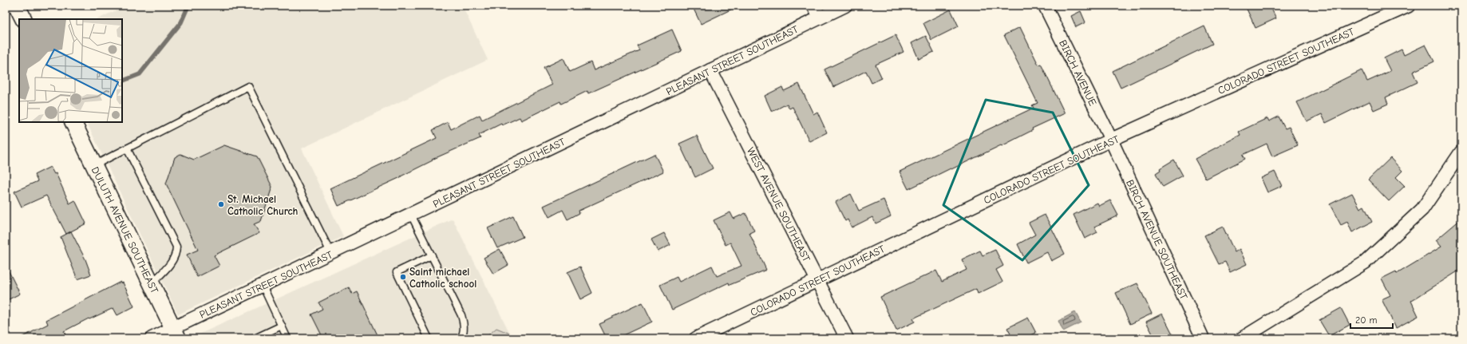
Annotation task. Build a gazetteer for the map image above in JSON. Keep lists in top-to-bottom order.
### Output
{
  "streets": {
    "street": [
      "PLEASANT STREET SOUTHEAST",
      "COLORADO STREET SOUTHEAST",
      "BIRCH AVENUE",
      "WEST AVENUE SOUTHEAST",
      "DULUTH AVENUE SOUTHEAST",
      "BIRCH AVENUE SOUTHEAST"
    ]
  },
  "crossings": [
    ["PLEASANT STREET SOUTHEAST", "WEST AVENUE SOUTHEAST"],
    ["PLEASANT STREET SOUTHEAST", "DULUTH AVENUE SOUTHEAST"],
    ["COLORADO STREET SOUTHEAST", "BIRCH AVENUE"],
    ["COLORADO STREET SOUTHEAST", "WEST AVENUE SOUTHEAST"],
    ["COLORADO STREET SOUTHEAST", "BIRCH AVENUE SOUTHEAST"],
    ["BIRCH AVENUE", "BIRCH AVENUE SOUTHEAST"]
  ],
  "places": ["St. Michael Catholic Church", "Saint michael Catholic school"],
  "scale_bar": "20 m"
}
